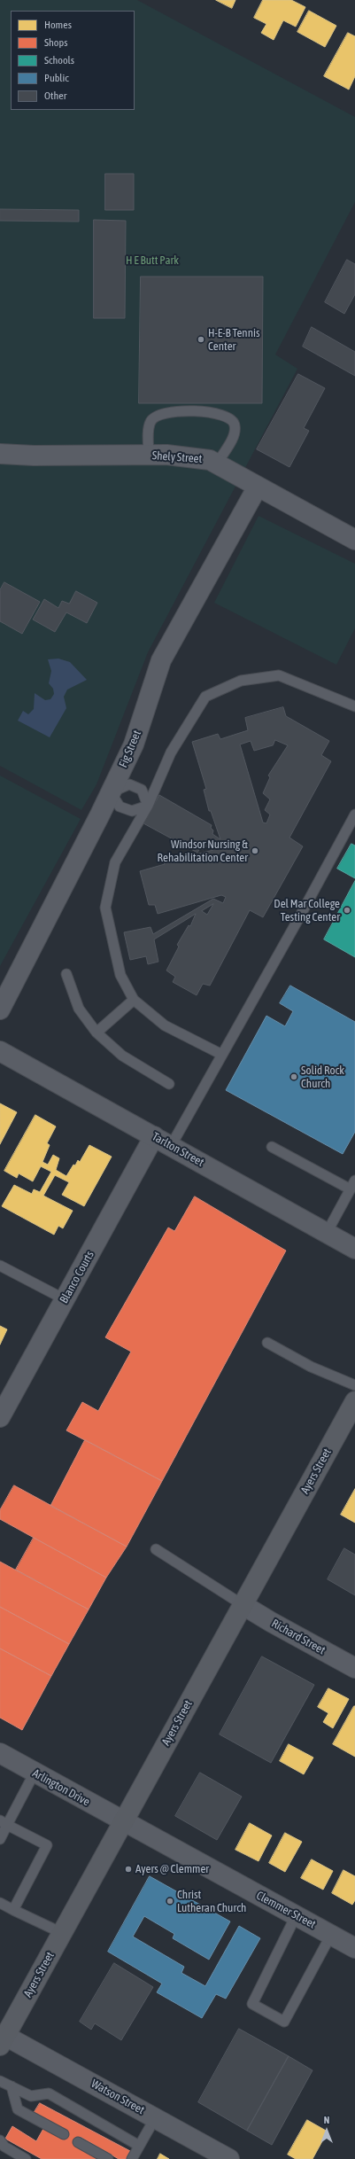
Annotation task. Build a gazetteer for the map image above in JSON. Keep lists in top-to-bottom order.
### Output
{
  "streets": {
    "main road": ["Ayers Street"],
    "street": [
      "Shely Street",
      "Fig Street",
      "Tarlton Street",
      "Blanco Courts",
      "Richard Street",
      "Arlington Drive",
      "Clemmer Street",
      "Watson Street"
    ]
  },
  "crossings": [
    ["Shely Street", "Fig Street"],
    ["Tarlton Street", "Blanco Courts"],
    ["Ayers Street", "Richard Street"],
    ["Ayers Street", "Arlington Drive"],
    ["Ayers Street", "Clemmer Street"],
    ["Ayers Street", "Watson Street"],
    ["Arlington Drive", "Clemmer Street"]
  ],
  "parks": ["H E Butt Park"],
  "places": [
    "H-E-B Tennis Center",
    "Windsor Nursing & Rehabilitation Center",
    "Del Mar College Testing Center",
    "Solid Rock Church",
    "Ayers @ Clemmer",
    "Christ Lutheran Church"
  ],
  "legend": [
    "Homes",
    "Shops",
    "Schools",
    "Public",
    "Other"
  ],
  "north": "top"
}
